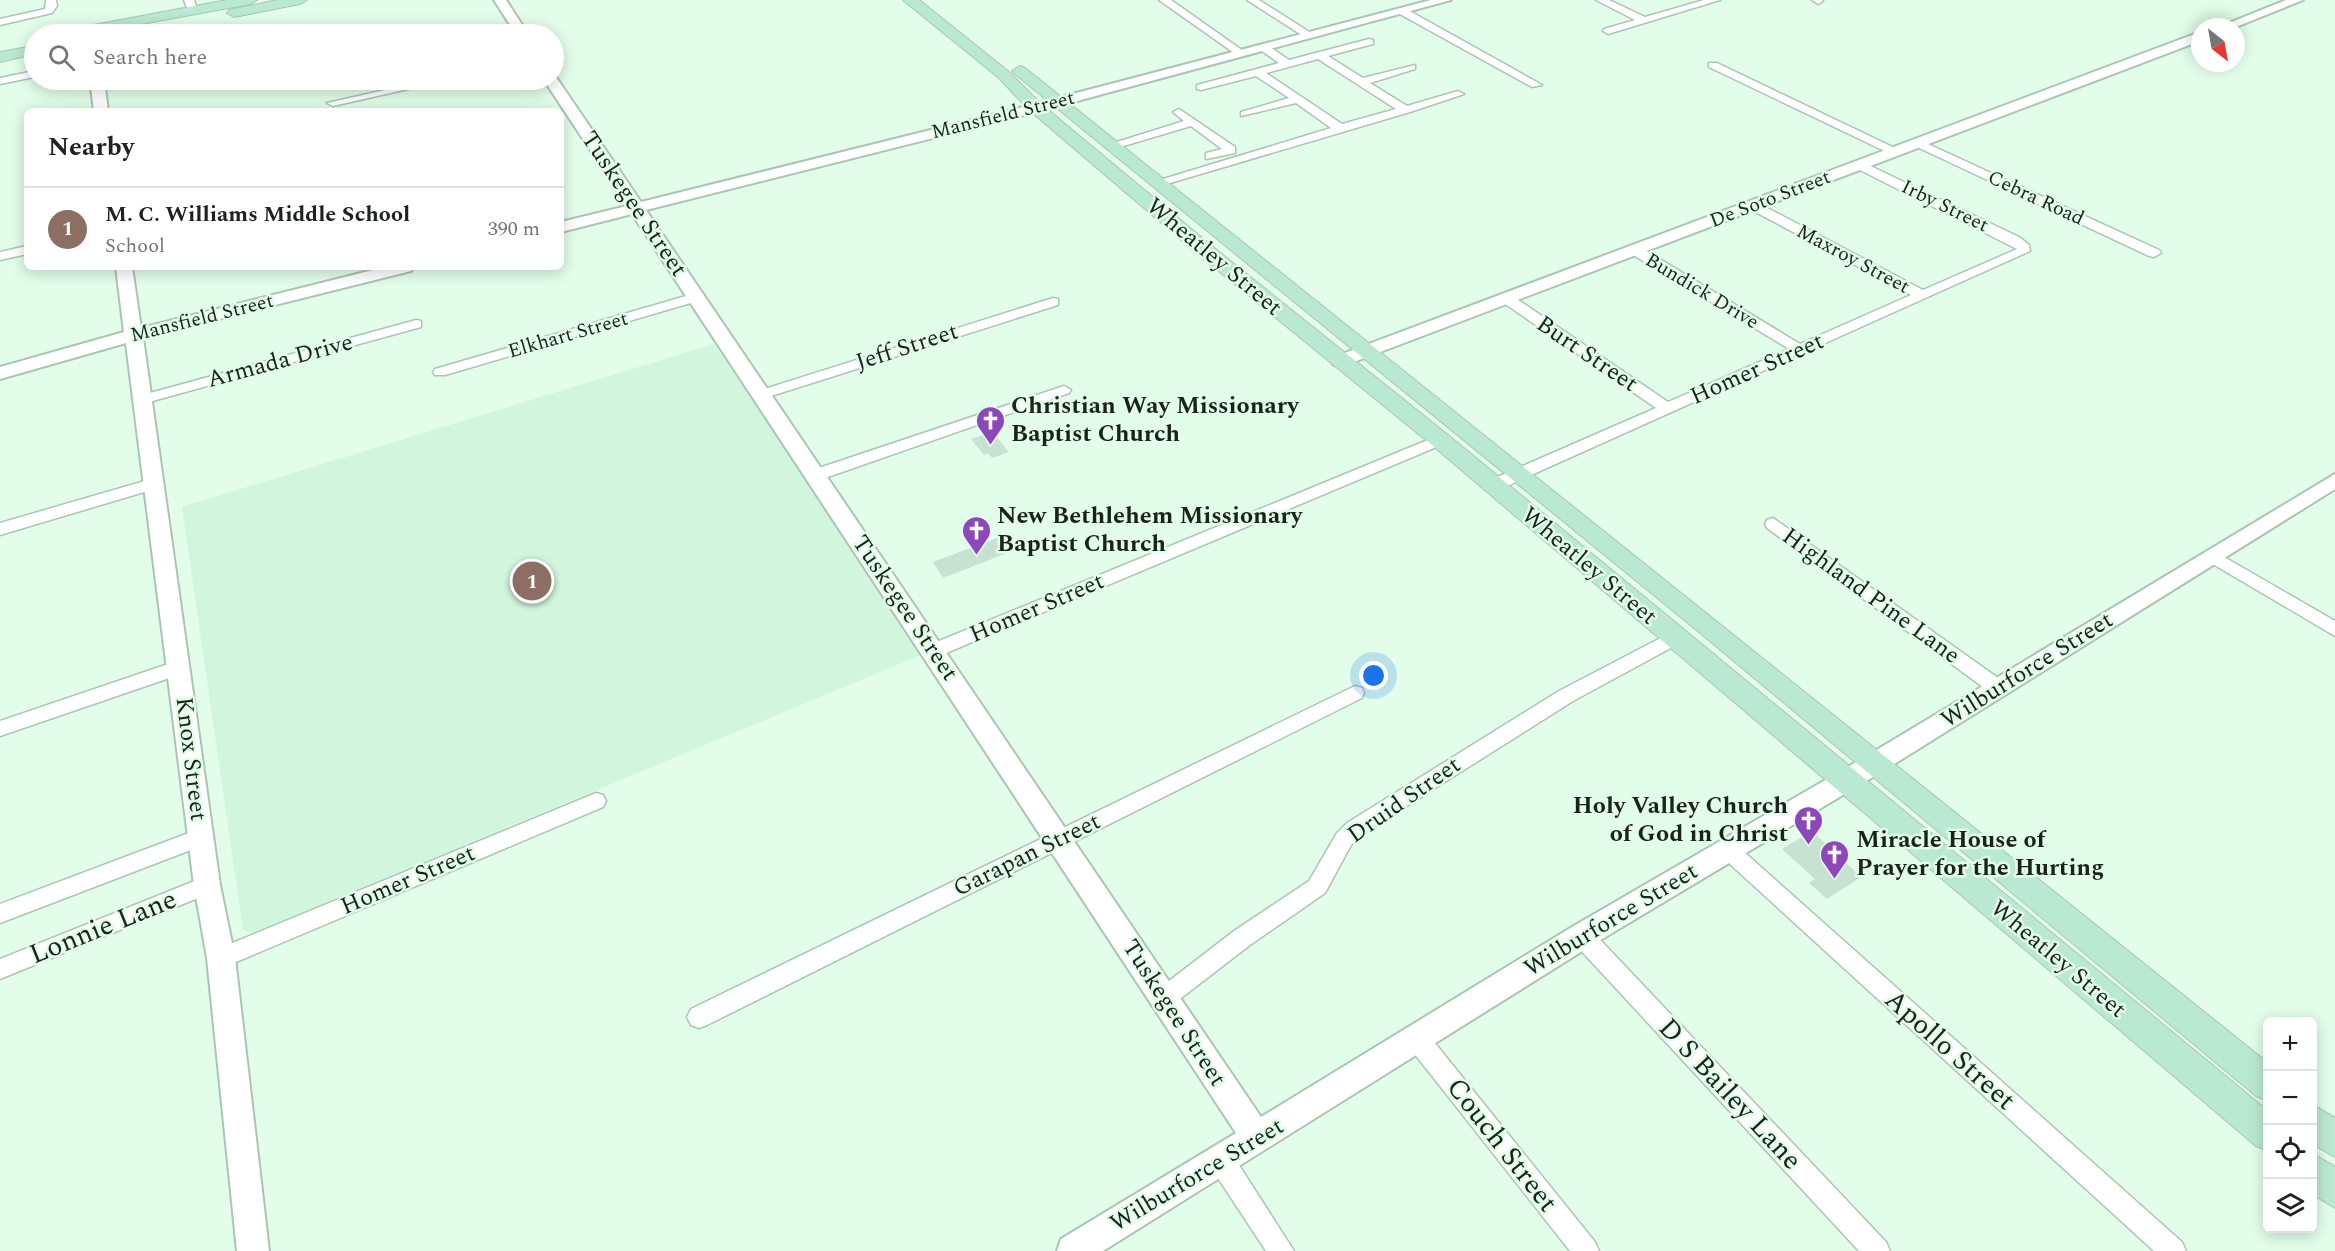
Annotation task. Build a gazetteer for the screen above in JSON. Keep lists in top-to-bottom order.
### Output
{
  "streets": {
    "main road": ["Wheatley Street"],
    "street": [
      "Mansfield Street",
      "Cebra Road",
      "De Soto Street",
      "Tuskegee Street",
      "Irby Street",
      "Maxroy Street",
      "Bundick Drive",
      "Elkhart Street",
      "Jeff Street",
      "Burt Street",
      "Armada Drive",
      "Homer Street",
      "Highland Pine Lane",
      "Wilburforce Street",
      "Knox Street",
      "Druid Street",
      "Garapan Street",
      "Lonnie Lane",
      "Apollo Street",
      "D S Bailey Lane",
      "Couch Street"
    ]
  },
  "crossings": [
    ["Mansfield Street", "Tuskegee Street"],
    ["Mansfield Street", "Wheatley Street"],
    ["Mansfield Street", "Knox Street"],
    ["Cebra Road", "De Soto Street"],
    ["De Soto Street", "Irby Street"],
    ["De Soto Street", "Wheatley Street"],
    ["De Soto Street", "Maxroy Street"],
    ["De Soto Street", "Bundick Drive"],
    ["De Soto Street", "Burt Street"],
    ["Tuskegee Street", "Elkhart Street"],
    ["Tuskegee Street", "Jeff Street"],
    ["Tuskegee Street", "Homer Street"],
    ["Tuskegee Street", "Wilburforce Street"],
    ["Tuskegee Street", "Druid Street"],
    ["Tuskegee Street", "Garapan Street"],
    ["Irby Street", "Homer Street"],
    ["Wheatley Street", "Homer Street"],
    ["Wheatley Street", "Wilburforce Street"],
    ["Wheatley Street", "Druid Street"],
    ["Maxroy Street", "Homer Street"],
    ["Bundick Drive", "Homer Street"],
    ["Burt Street", "Homer Street"],
    ["Armada Drive", "Knox Street"],
    ["Homer Street", "Knox Street"],
    ["Highland Pine Lane", "Wilburforce Street"],
    ["Wilburforce Street", "Apollo Street"],
    ["Wilburforce Street", "D S Bailey Lane"],
    ["Wilburforce Street", "Couch Street"],
    ["Knox Street", "Lonnie Lane"]
  ],
  "places": {
    "church": [
      "Christian Way Missionary Baptist Church",
      "New Bethlehem Missionary Baptist Church",
      "Holy Valley Church of God in Christ",
      "Miracle House of Prayer for the Hurting"
    ]
  },
  "north": "bottom right",
  "page": {
    "search": "Search here",
    "heading": "Nearby",
    "list": [
      {
        "mark": "1",
        "name": "M. C. Williams Middle School",
        "note": "School",
        "value": "390 m"
      }
    ],
    "pins": "1",
    "map_buttons": ["+", "−"]
  }
}
